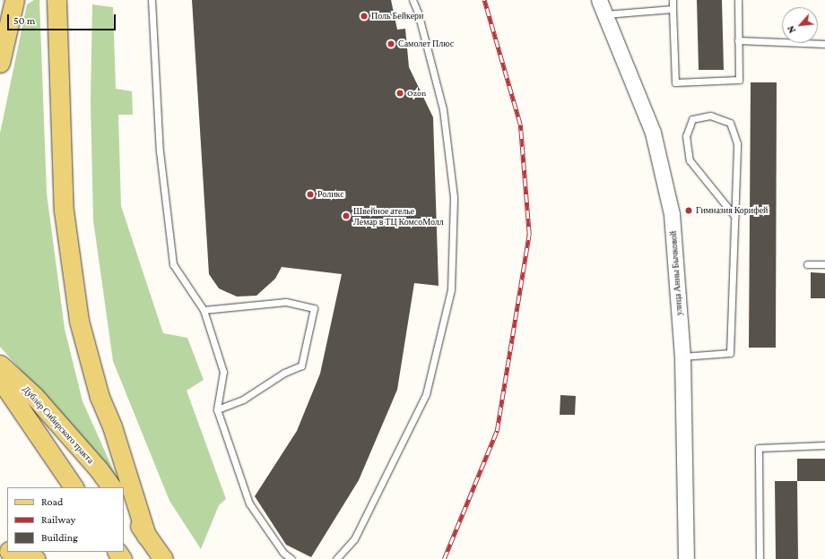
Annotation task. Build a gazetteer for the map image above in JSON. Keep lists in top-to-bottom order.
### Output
{
  "streets": {
    "main road": ["Дублёр Сибирского тракта"],
    "street": ["улица Анны Бычковой"]
  },
  "places": [
    "Поль Бейкери",
    "Самолет Плюс",
    "Ozon",
    "Роликс",
    "Гимназия Корифей",
    "Швейное ателье Лемар в ТЦ КомсоМолл"
  ],
  "legend": ["Road", "Railway", "Building"],
  "scale_bar": "50 m",
  "north": "bottom left"
}
